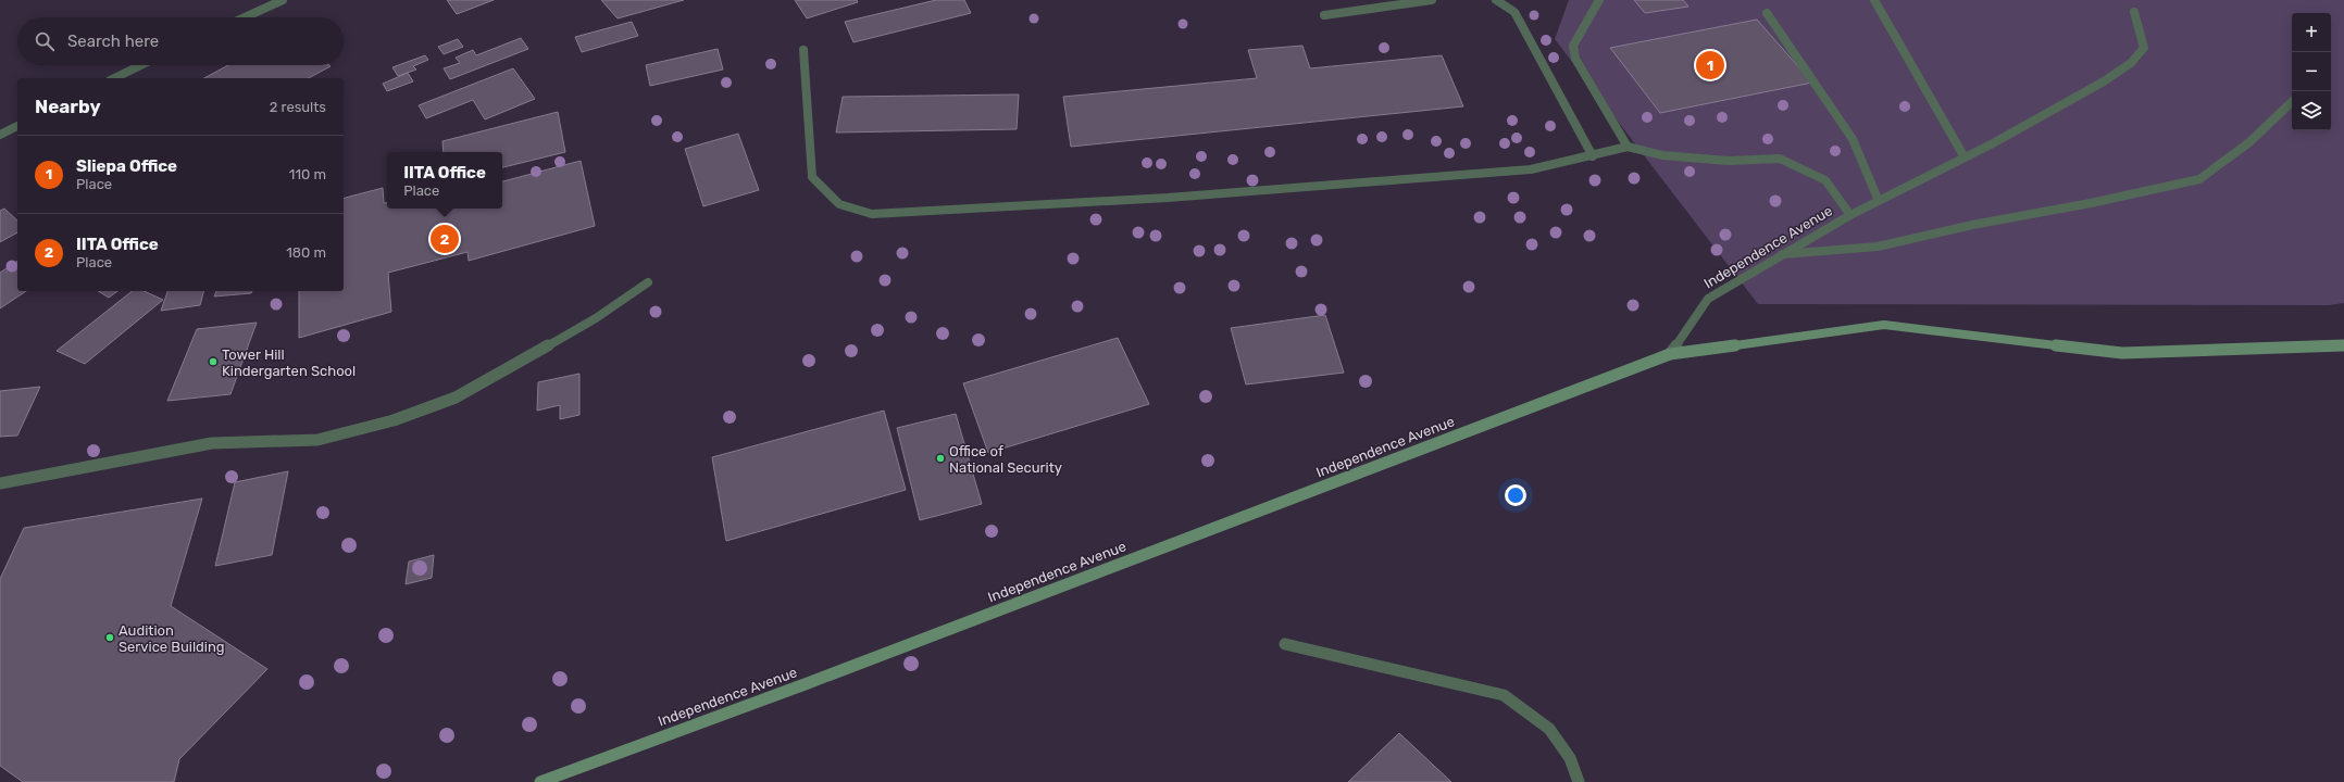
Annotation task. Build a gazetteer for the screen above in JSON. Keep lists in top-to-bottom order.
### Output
{
  "streets": {
    "street": ["Independence Avenue"]
  },
  "places": ["Tower Hill Kindergarten School", "Office of National Security", "Audition Service Building"],
  "page": {
    "map_buttons": ["+", "−"],
    "search": "Search here",
    "pins": ["1", "2"],
    "heading": ["Nearby", "2 results"],
    "list": [
      {
        "mark": "1",
        "name": "Sliepa Office",
        "note": "Place",
        "value": "110 m"
      },
      {
        "mark": "2",
        "name": "IITA Office",
        "note": "Place",
        "value": "180 m"
      }
    ],
    "popup": ["IITA Office", "Place"]
  }
}
